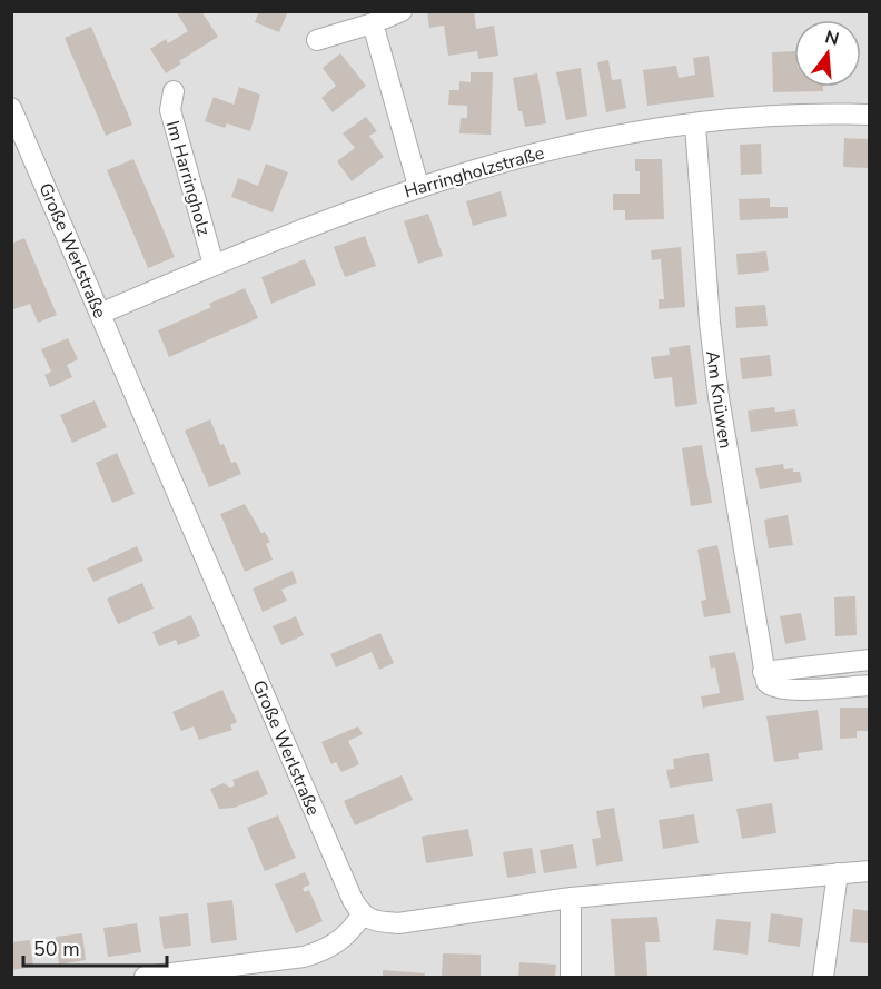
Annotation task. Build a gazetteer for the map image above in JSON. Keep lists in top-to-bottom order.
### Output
{
  "streets": {
    "street": [
      "Harringholzstraße",
      "Im Harringholz",
      "Große Werlstraße",
      "Am Knüwen"
    ]
  },
  "crossings": [
    ["Harringholzstraße", "Im Harringholz"],
    ["Harringholzstraße", "Große Werlstraße"],
    ["Harringholzstraße", "Am Knüwen"]
  ],
  "scale_bar": "50 m",
  "north": "top"
}
